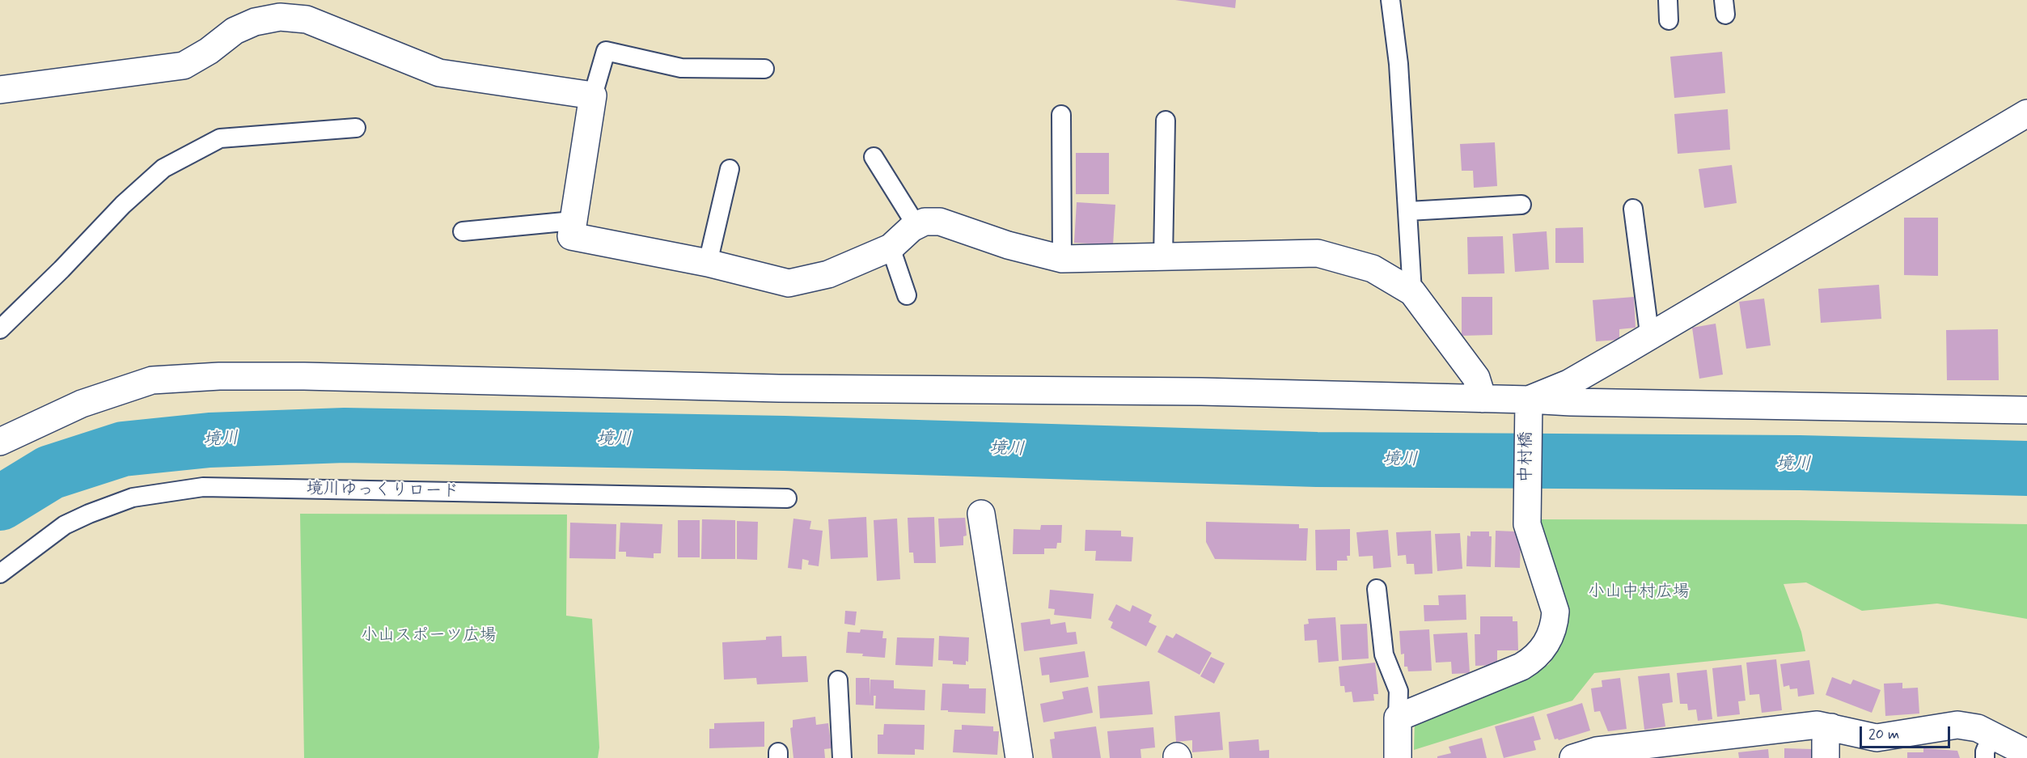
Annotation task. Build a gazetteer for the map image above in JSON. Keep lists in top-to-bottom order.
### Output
{
  "streets": {
    "street": ["中村橋"],
    "lane": ["境川ゆっくりロード"]
  },
  "water": ["境川"],
  "parks": ["小山中村広場", "小山スポーツ広場"],
  "scale_bar": "20 m"
}
